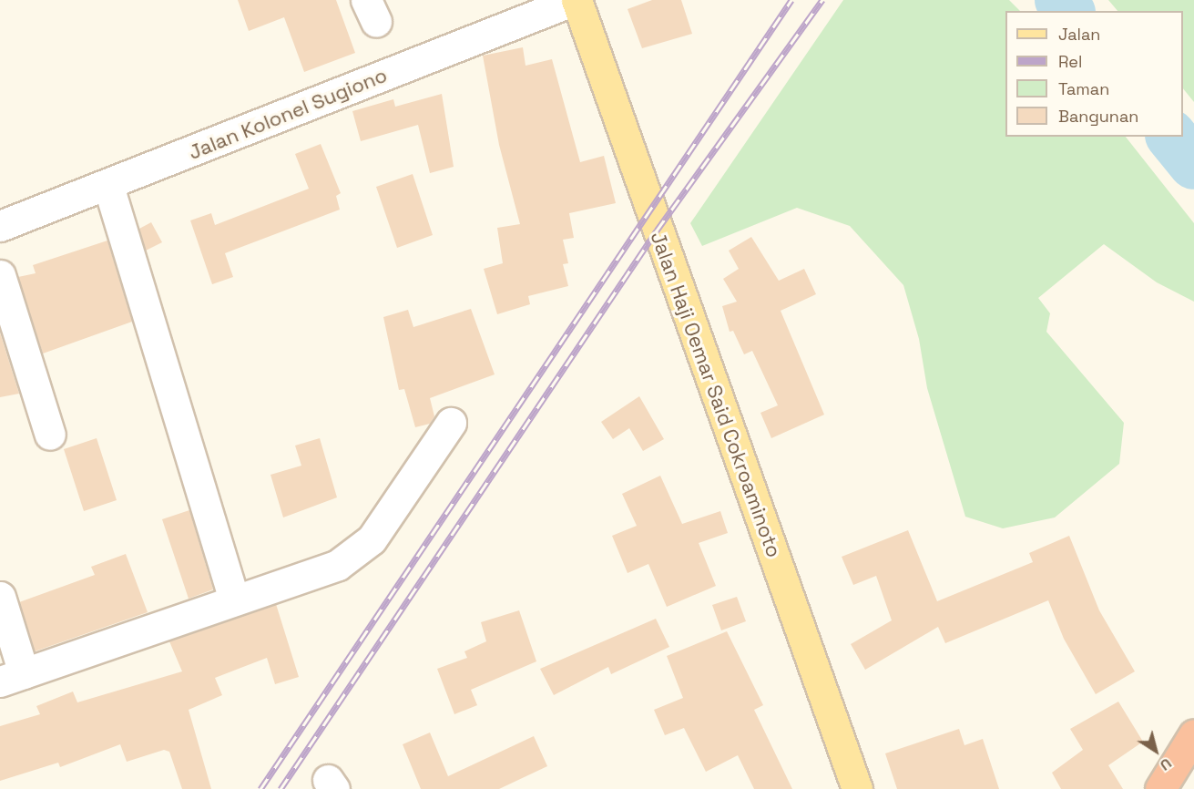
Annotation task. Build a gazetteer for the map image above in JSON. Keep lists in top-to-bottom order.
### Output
{
  "streets": {
    "main road": ["Jalan Haji Oemar Said Cokroaminoto"],
    "street": ["Jalan Kolonel Sugiono"]
  },
  "crossings": [
    ["Jalan Kolonel Sugiono", "Jalan Haji Oemar Said Cokroaminoto"]
  ],
  "legend": [
    "Jalan",
    "Rel",
    "Taman",
    "Bangunan"
  ],
  "north": "bottom right"
}
